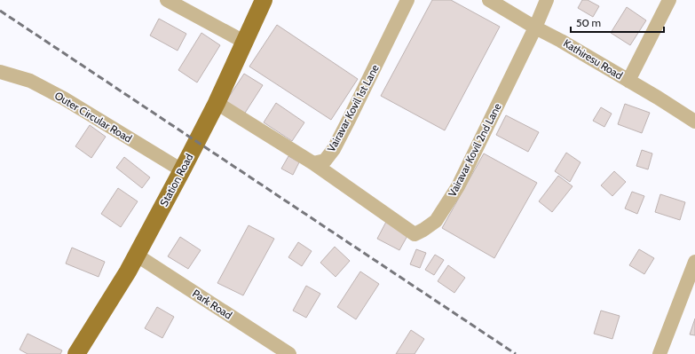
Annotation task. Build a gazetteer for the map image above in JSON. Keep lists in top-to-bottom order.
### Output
{
  "streets": {
    "main road": ["Station Road"],
    "street": [
      "Kathiresu Road",
      "Vairavar Kovil 1st Lane",
      "Outer Circular Road",
      "Vairavar Kovil 2nd Lane",
      "Park Road"
    ]
  },
  "crossings": [
    ["Kathiresu Road", "Vairavar Kovil 2nd Lane"],
    ["Vairavar Kovil 1st Lane", "Vairavar Kovil 2nd Lane"],
    ["Outer Circular Road", "Station Road"],
    ["Station Road", "Park Road"]
  ],
  "scale_bar": "50 m"
}
